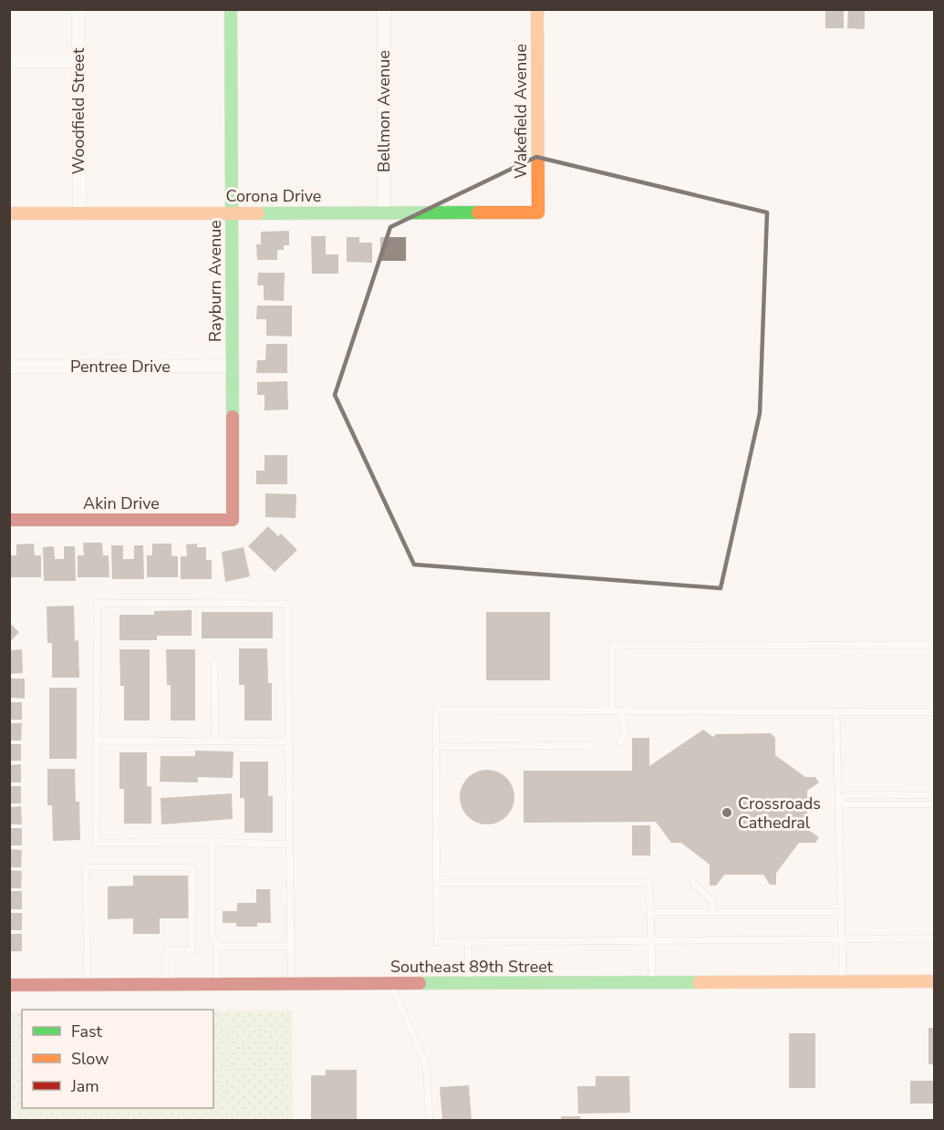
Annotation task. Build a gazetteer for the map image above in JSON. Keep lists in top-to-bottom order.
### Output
{
  "streets": {
    "street": [
      "Woodfield Street",
      "Bellmon Avenue",
      "Wakefield Avenue",
      "Corona Drive",
      "Rayburn Avenue",
      "Pentree Drive",
      "Akin Drive",
      "Southeast 89th Street"
    ]
  },
  "crossings": [
    ["Woodfield Street", "Corona Drive"],
    ["Bellmon Avenue", "Corona Drive"],
    ["Wakefield Avenue", "Corona Drive"],
    ["Corona Drive", "Rayburn Avenue"],
    ["Rayburn Avenue", "Pentree Drive"],
    ["Rayburn Avenue", "Akin Drive"]
  ],
  "places": ["Crossroads Cathedral"],
  "legend": ["Fast", "Slow", "Jam"]
}
